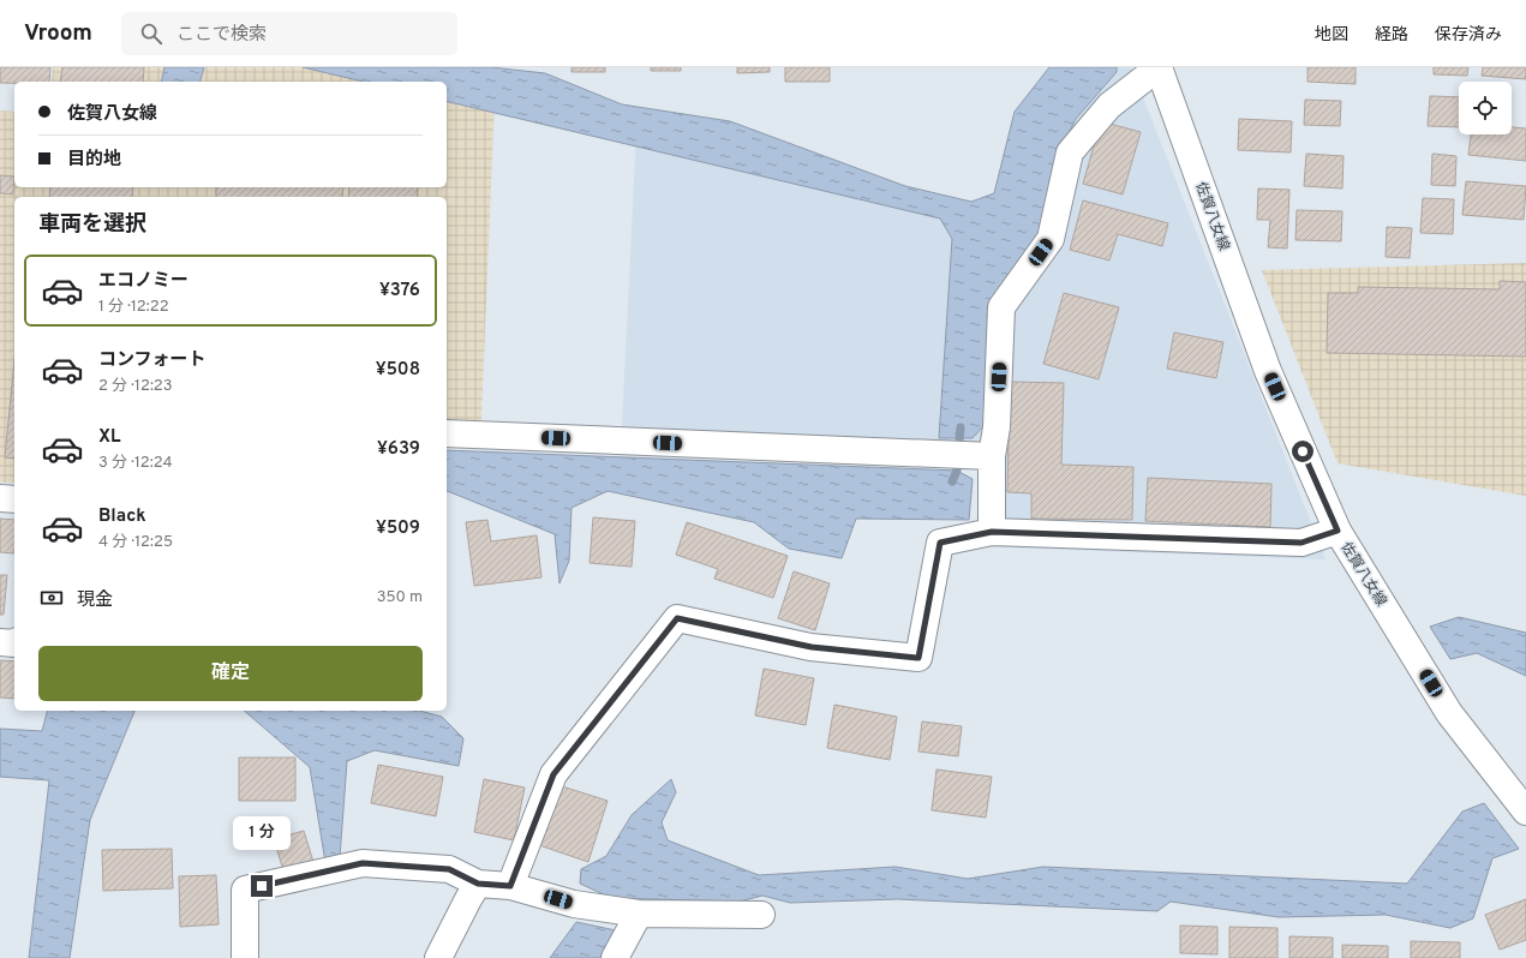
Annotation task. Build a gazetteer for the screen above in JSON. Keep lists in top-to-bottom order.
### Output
{
  "streets": {
    "street": ["佐賀八女線"]
  },
  "page": {
    "header": "Vroom",
    "search": "ここで検索",
    "nav": ["地図", "経路", "保存済み"],
    "banner": ["佐賀八女線", "目的地"],
    "heading": "車両を選択",
    "list": [
      {
        "name": "エコノミー",
        "note": "1 分 · 12:22",
        "value": "¥376"
      },
      {
        "name": "コンフォート",
        "note": "2 分 · 12:23",
        "value": "¥508"
      },
      {
        "name": "XL",
        "note": "3 分 · 12:24",
        "value": "¥639"
      },
      {
        "name": "Black",
        "note": "4 分 · 12:25",
        "value": "¥509"
      }
    ],
    "pay": ["現金", "350 m"],
    "buttons": "確定",
    "bubble": "1 分"
  }
}
